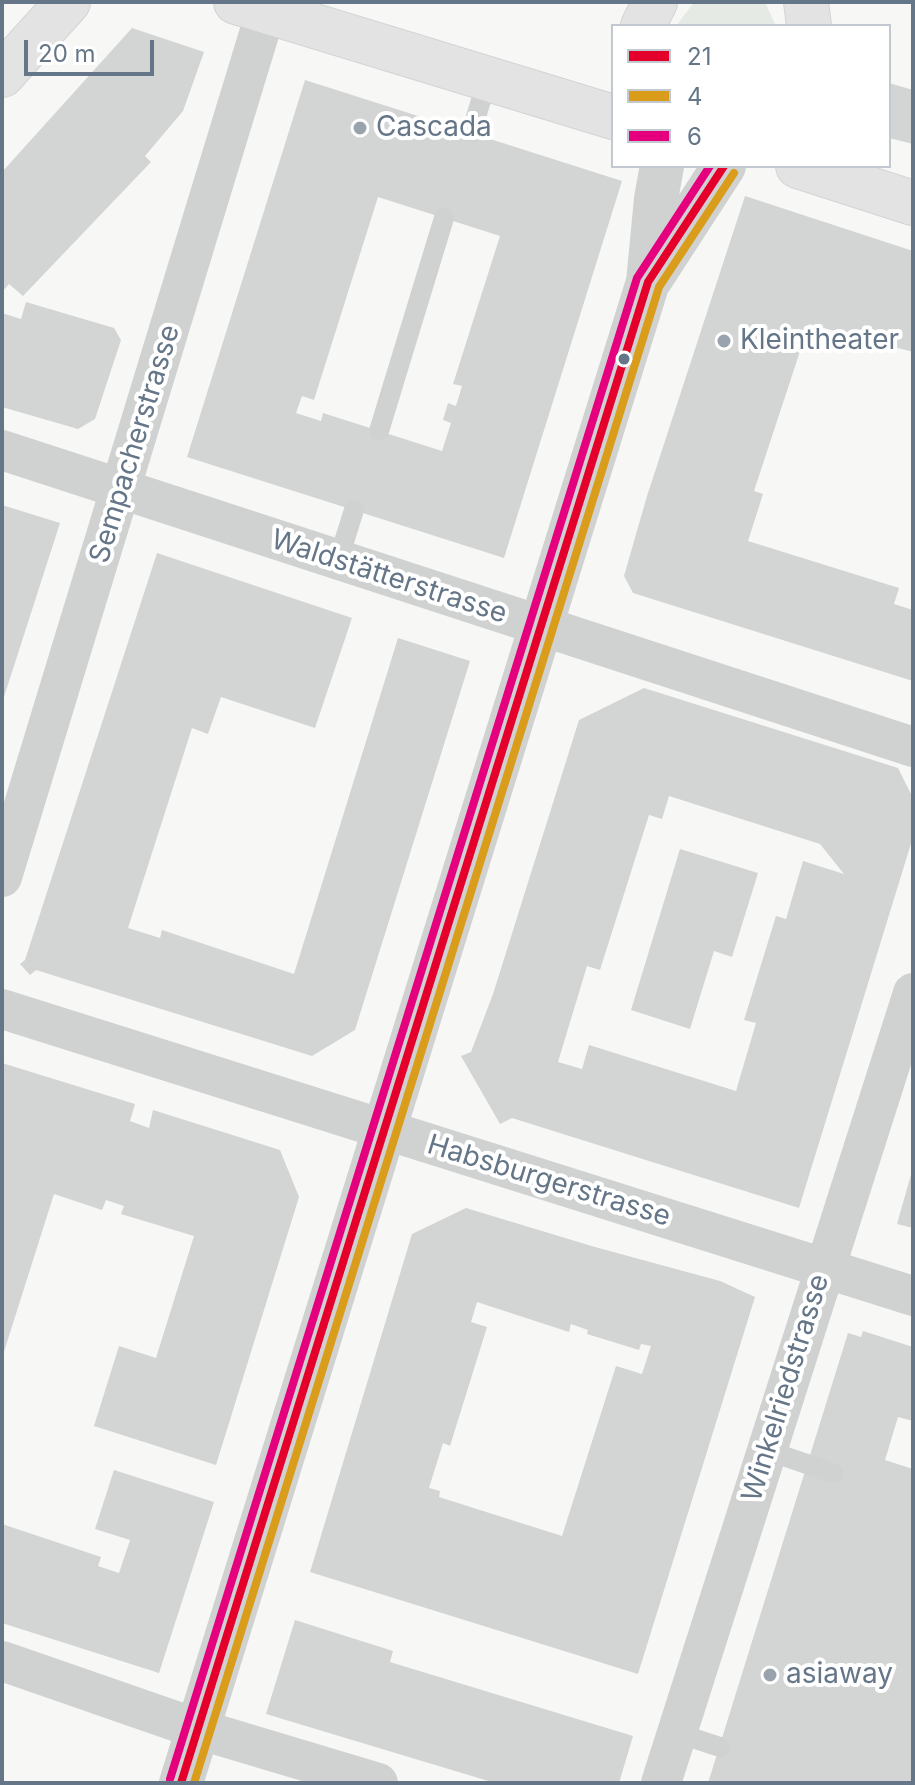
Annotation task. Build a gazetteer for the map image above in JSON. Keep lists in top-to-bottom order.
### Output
{
  "streets": {
    "street": [
      "Sempacherstrasse",
      "Waldstätterstrasse",
      "Habsburgerstrasse",
      "Winkelriedstrasse"
    ]
  },
  "crossings": [
    ["Sempacherstrasse", "Waldstätterstrasse"],
    ["Habsburgerstrasse", "Winkelriedstrasse"]
  ],
  "places": ["Cascada", "Kleintheater", "asiaway"],
  "lines": ["transit line 21", "transit line 6", "transit line 4"],
  "legend": ["21", "4", "6"],
  "scale_bar": "20 m"
}
